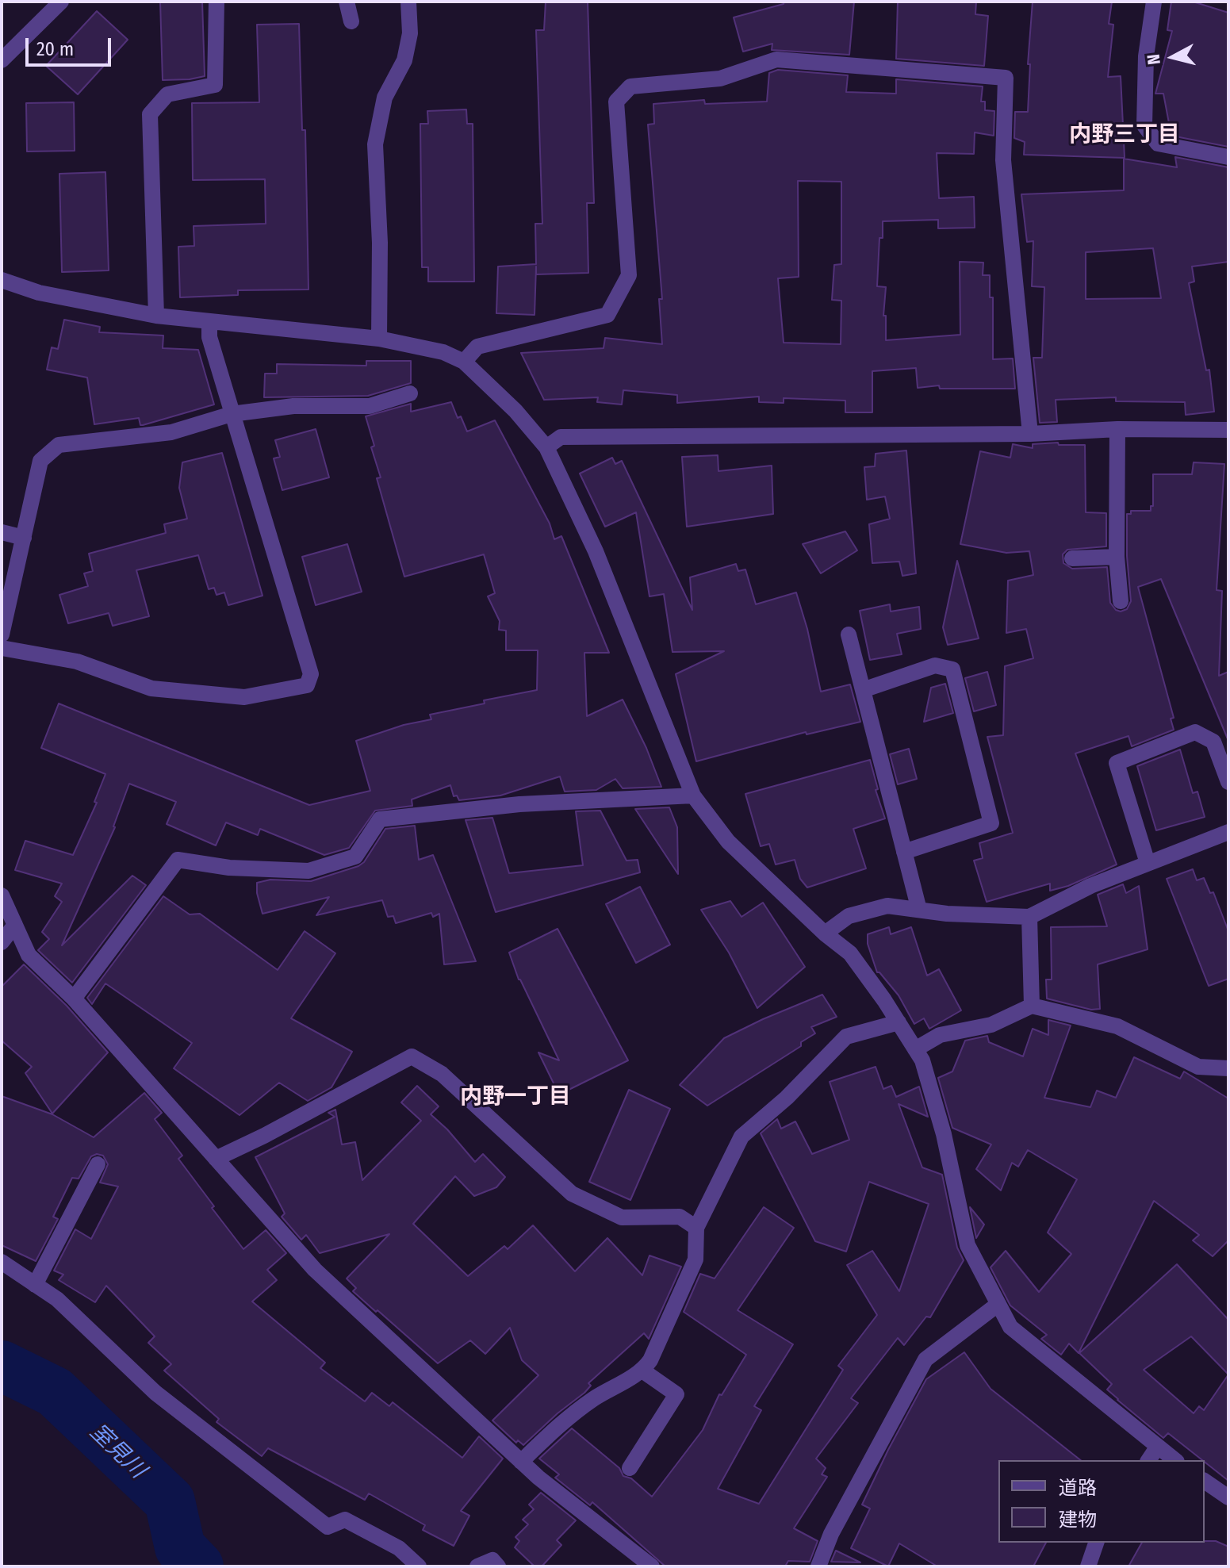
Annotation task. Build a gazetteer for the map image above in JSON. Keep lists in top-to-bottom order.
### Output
{
  "districts": ["内野三丁目", "内野一丁目"],
  "water": ["室見川"],
  "legend": ["道路", "建物"],
  "scale_bar": "20 m",
  "north": "left"
}
